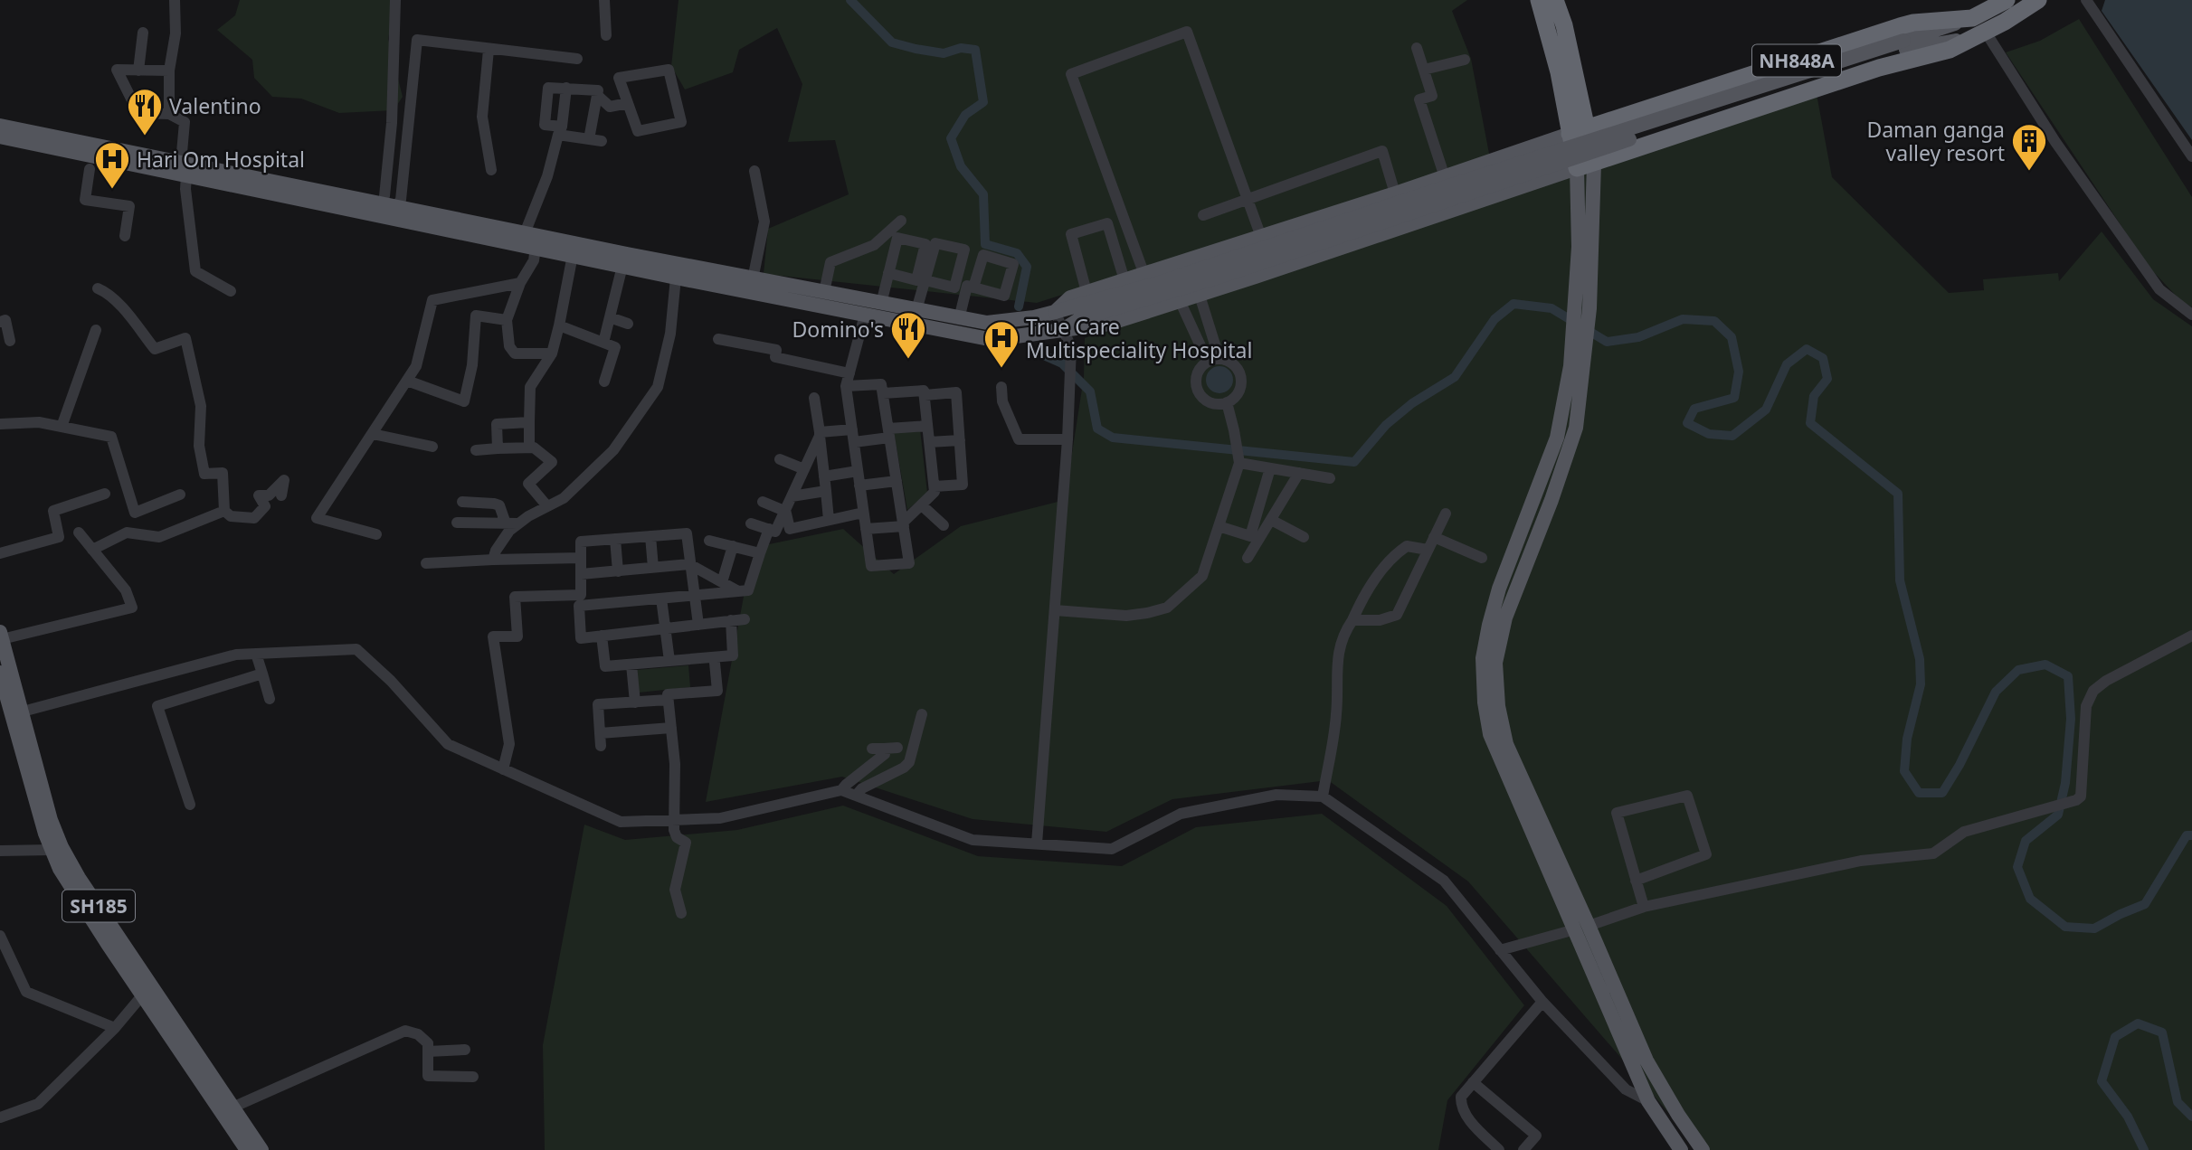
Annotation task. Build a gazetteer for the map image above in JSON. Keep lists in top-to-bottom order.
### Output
{
  "streets": {
    "highway": ["NH848A"],
    "main road": ["SH185"]
  },
  "places": {
    "restaurant": ["Valentino", "Domino's"],
    "building": ["Daman ganga valley resort"],
    "hospital": ["Hari Om Hospital", "True Care Multispeciality Hospital"]
  }
}
